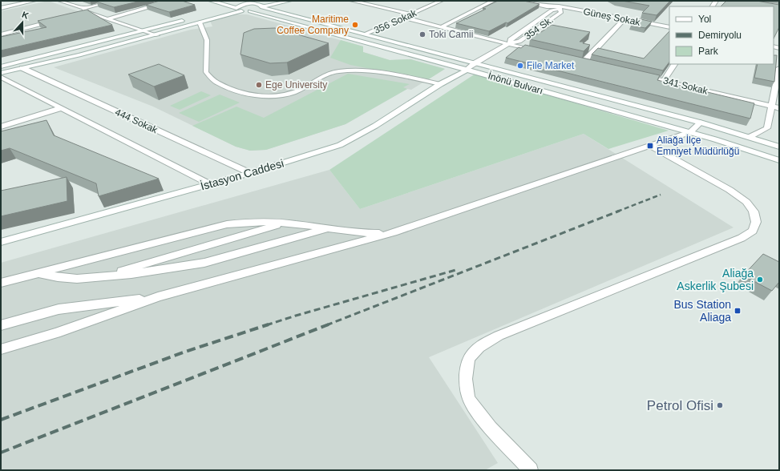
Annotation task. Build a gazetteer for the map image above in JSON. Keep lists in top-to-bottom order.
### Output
{
  "streets": {
    "street": [
      "Güneş Sokak",
      "356 Sokak",
      "354 Sk.",
      "İnönü Bulvarı",
      "341 Sokak",
      "444 Sokak",
      "İstasyon Caddesi"
    ]
  },
  "crossings": [
    ["Güneş Sokak", "354 Sk."],
    ["356 Sokak", "İnönü Bulvarı"],
    ["354 Sk.", "İnönü Bulvarı"],
    ["354 Sk.", "İstasyon Caddesi"],
    ["İnönü Bulvarı", "İstasyon Caddesi"],
    ["444 Sokak", "İstasyon Caddesi"]
  ],
  "places": {
    "other": [
      "Maritime Coffee Company",
      "Toki Camii",
      "File Market",
      "Ege University",
      "Aliağa Askerlik Şubesi",
      "Petrol Ofisi"
    ],
    "transit": ["Aliağa İlçe Emniyet Müdürlüğü", "Bus Station Aliaga"]
  },
  "legend": ["Yol", "Demiryolu", "Park"],
  "north": "top"
}
